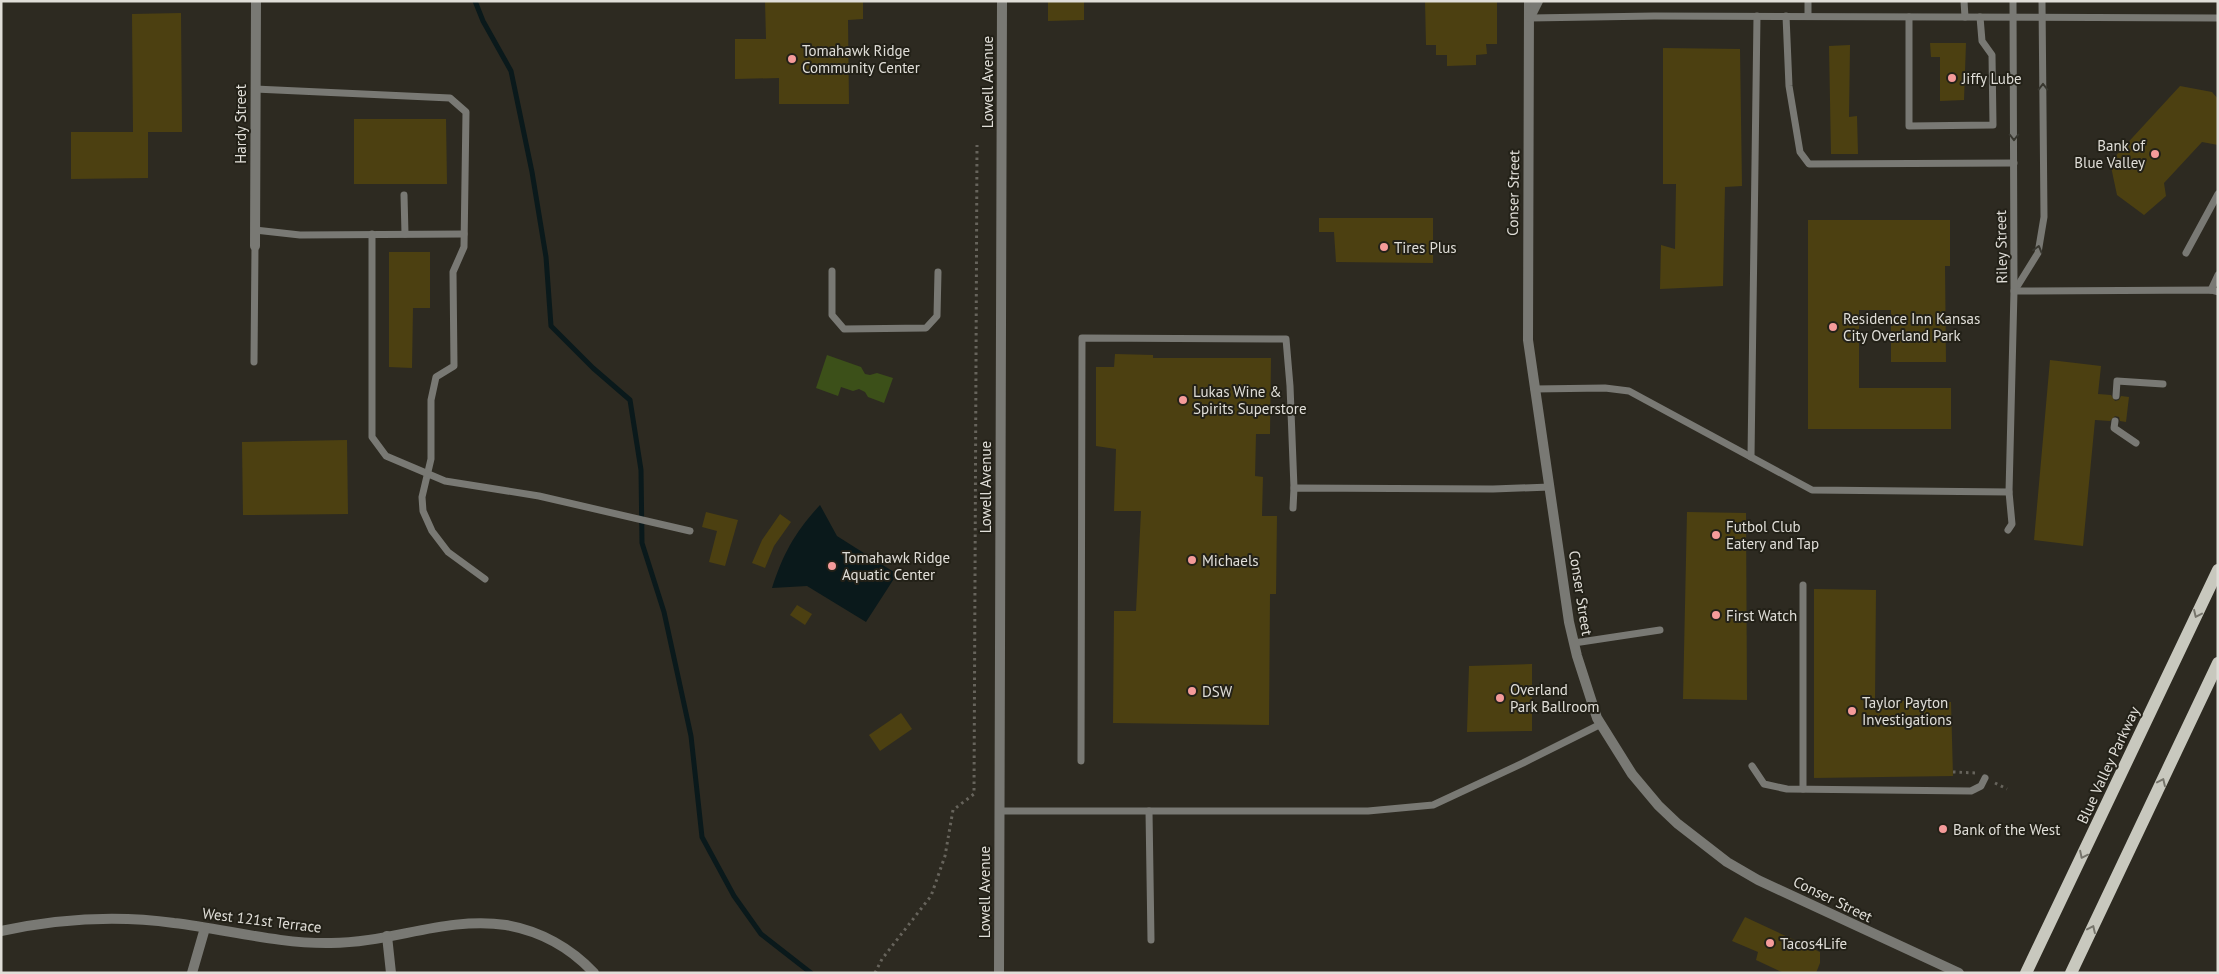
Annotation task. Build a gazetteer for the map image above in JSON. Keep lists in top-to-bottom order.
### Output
{
  "streets": {
    "main road": ["Blue Valley Parkway"],
    "street": [
      "Lowell Avenue",
      "Hardy Street",
      "Conser Street",
      "West 121st Terrace"
    ],
    "lane": ["Riley Street"]
  },
  "places": [
    "Tomahawk Ridge Community Center",
    "Jiffy Lube",
    "Bank of Blue Valley",
    "Tires Plus",
    "Residence Inn Kansas City Overland Park",
    "Lukas Wine & Spirits Superstore",
    "Futbol Club Eatery and Tap",
    "Michaels",
    "Tomahawk Ridge Aquatic Center",
    "First Watch",
    "DSW",
    "Overland Park Ballroom",
    "Taylor Payton Investigations",
    "Bank of the West",
    "Tacos4Life"
  ]
}
